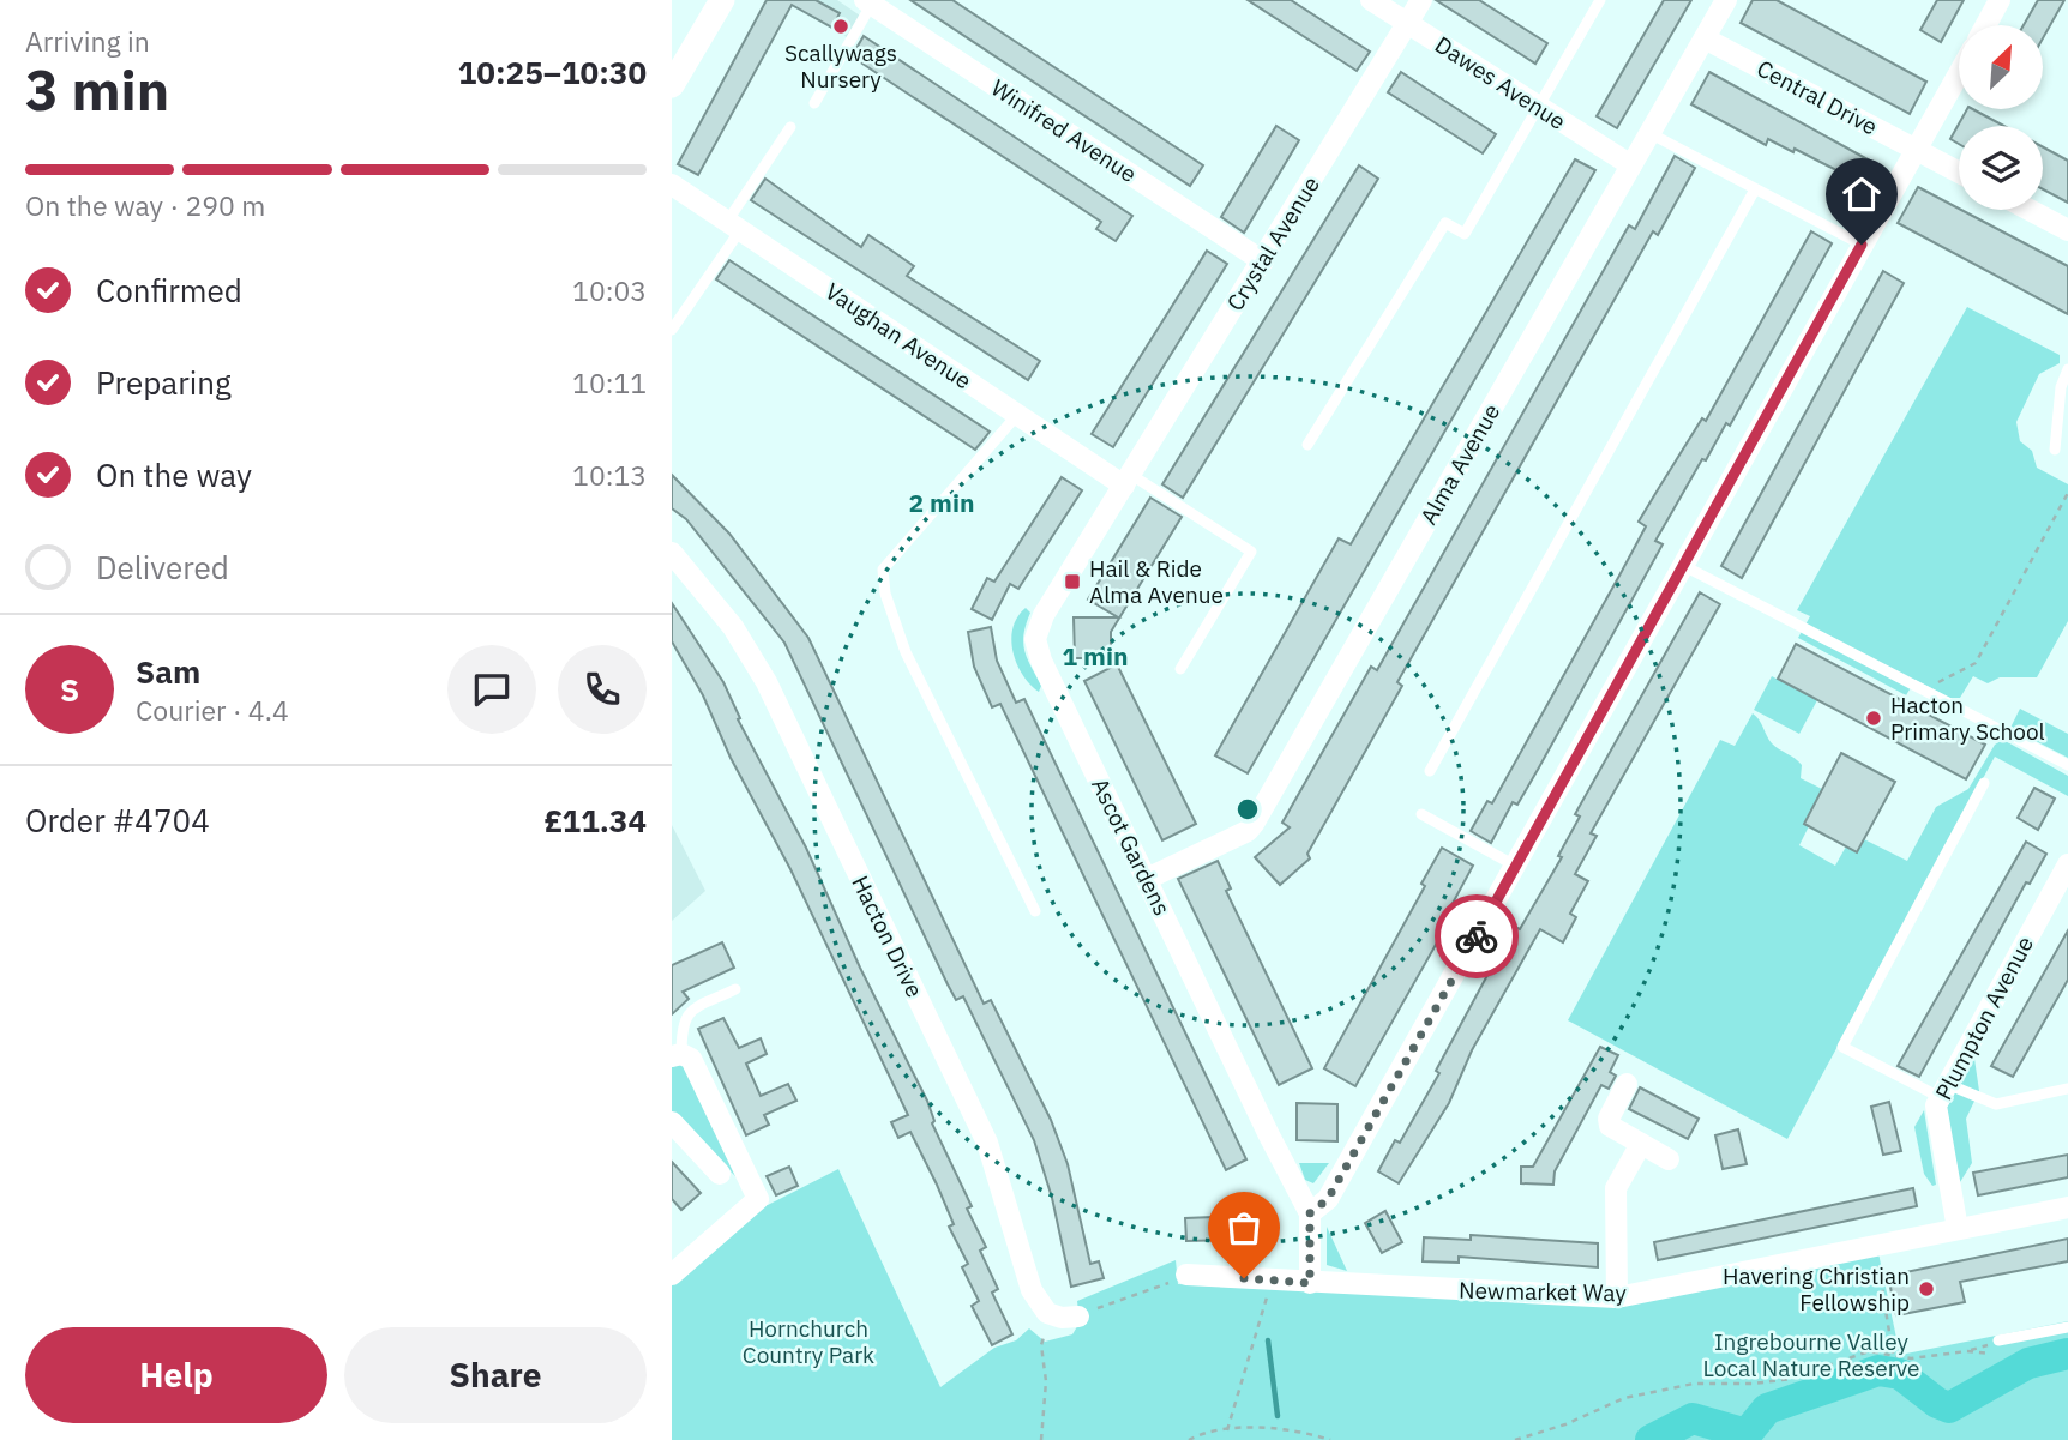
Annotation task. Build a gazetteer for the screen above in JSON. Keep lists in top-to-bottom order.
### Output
{
  "streets": {
    "street": [
      "Dawes Avenue",
      "Central Drive",
      "Winifred Avenue",
      "Crystal Avenue",
      "Vaughan Avenue",
      "Alma Avenue",
      "Ascot Gardens",
      "Hacton Drive",
      "Plumpton Avenue",
      "Newmarket Way"
    ]
  },
  "crossings": [
    ["Dawes Avenue", "Crystal Avenue"],
    ["Dawes Avenue", "Alma Avenue"],
    ["Central Drive", "Alma Avenue"],
    ["Winifred Avenue", "Crystal Avenue"],
    ["Crystal Avenue", "Vaughan Avenue"],
    ["Crystal Avenue", "Ascot Gardens"],
    ["Vaughan Avenue", "Ascot Gardens"],
    ["Alma Avenue", "Ascot Gardens"],
    ["Plumpton Avenue", "Newmarket Way"]
  ],
  "parks": ["Hornchurch Country Park", "Ingrebourne Valley Local Nature Reserve"],
  "places": {
    "other": ["Scallywags Nursery", "Hacton Primary School", "Havering Christian Fellowship"],
    "transit": ["Hail & Ride Alma Avenue"]
  },
  "north": "top right",
  "page": {
    "heading": ["3 min", "Arriving in", "10:25–10:30"],
    "panel": [
      "Sam",
      "Courier · 4.4",
      "Order #4704",
      "£11.34"
    ],
    "bar": "On the way · 290 m",
    "list": [
      ["Confirmed", "10:03"],
      ["Preparing", "10:11"],
      ["On the way", "10:13"],
      "Delivered"
    ],
    "round": "S",
    "buttons": ["Help", "Share"]
  },
  "rings": ["2 min", "1 min"]
}
